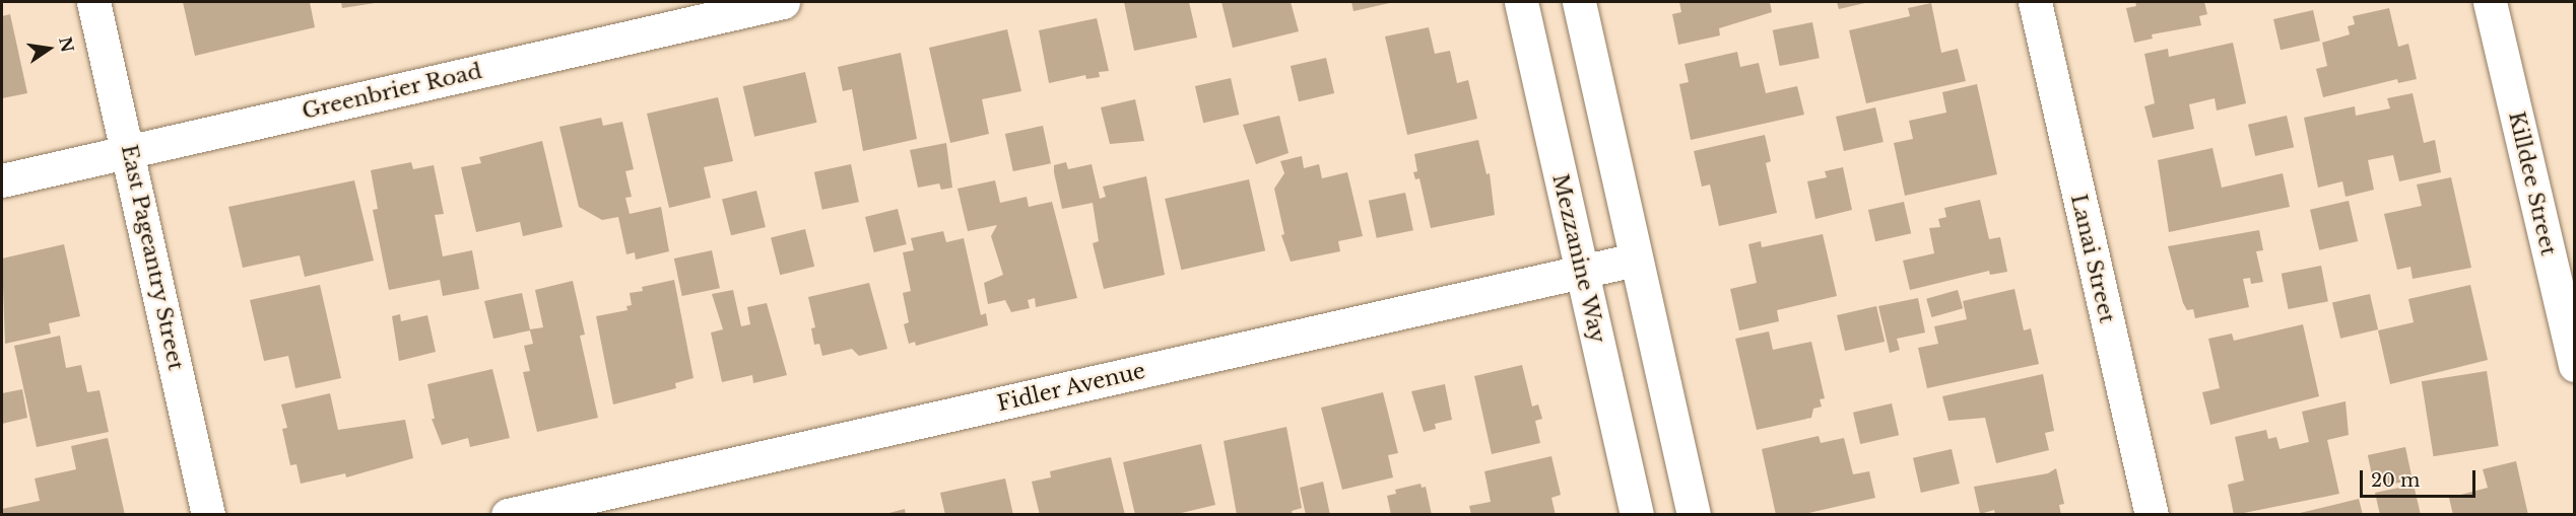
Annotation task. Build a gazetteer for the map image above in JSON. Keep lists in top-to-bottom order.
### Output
{
  "streets": {
    "street": [
      "Greenbrier Road",
      "Killdee Street",
      "East Pageantry Street",
      "Mezzanine Way",
      "Lanai Street",
      "Fidler Avenue"
    ]
  },
  "crossings": [
    ["Greenbrier Road", "East Pageantry Street"],
    ["Mezzanine Way", "Fidler Avenue"]
  ],
  "scale_bar": "20 m",
  "north": "right"
}
